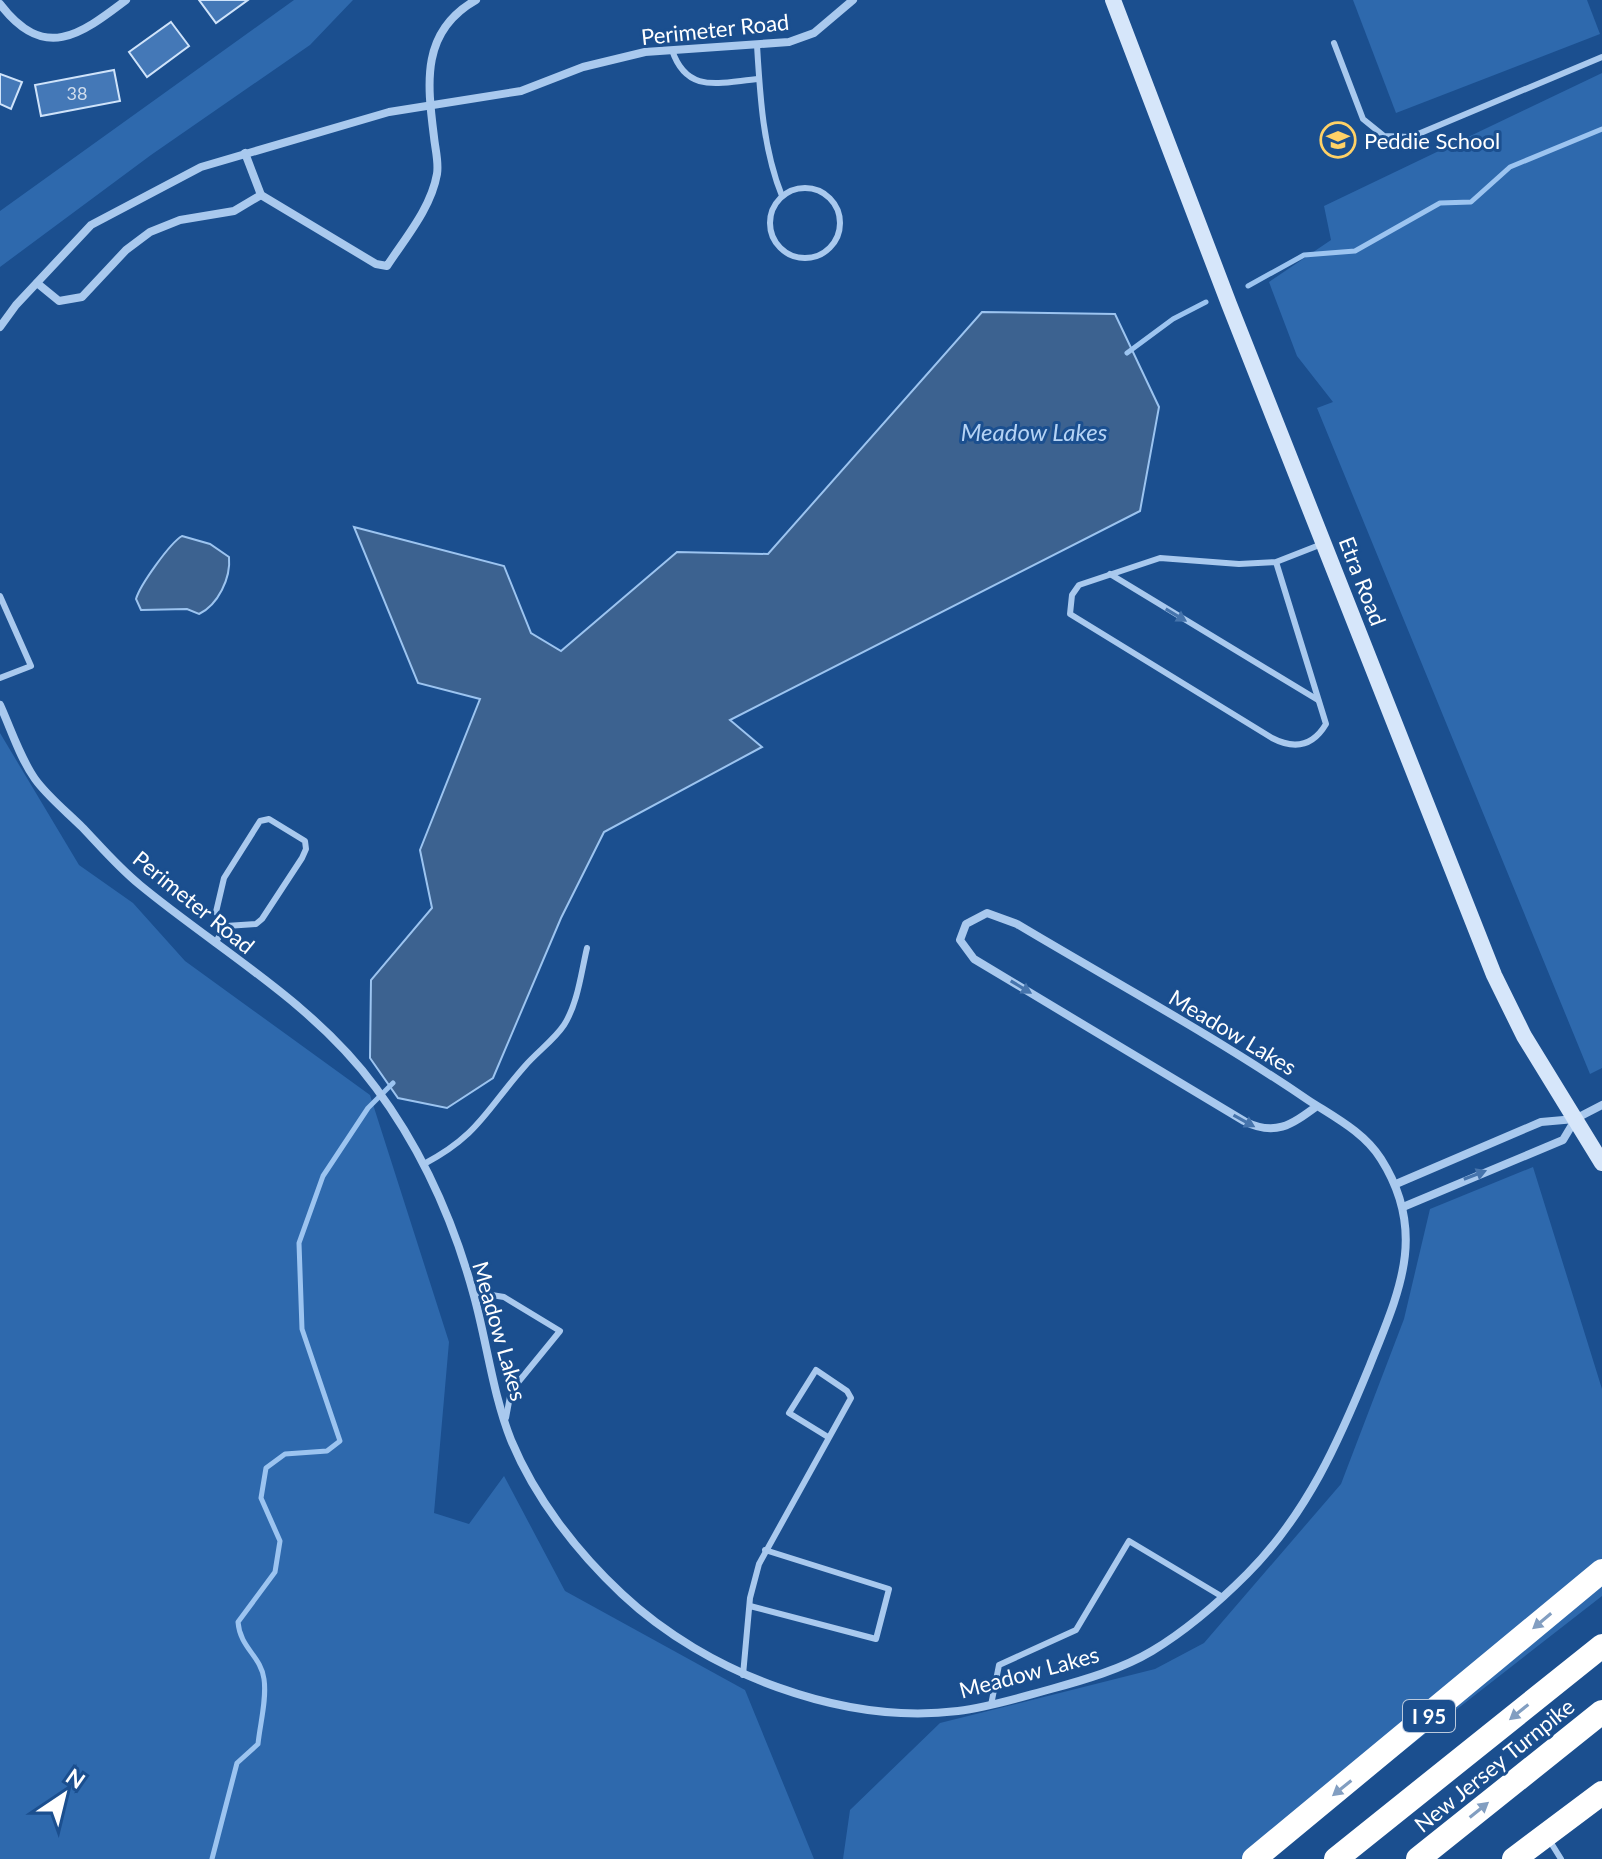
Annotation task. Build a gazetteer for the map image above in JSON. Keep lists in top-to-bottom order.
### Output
{
  "streets": {
    "highway": ["I 95", "New Jersey Turnpike"],
    "main road": ["Etra Road"],
    "street": ["Perimeter Road", "Meadow Lakes"]
  },
  "crossings": [
    ["Perimeter Road", "Meadow Lakes"]
  ],
  "water": ["Meadow Lakes"],
  "places": {
    "school or university": ["Peddie School"]
  },
  "house_numbers": ["38"],
  "north": "top right"
}
